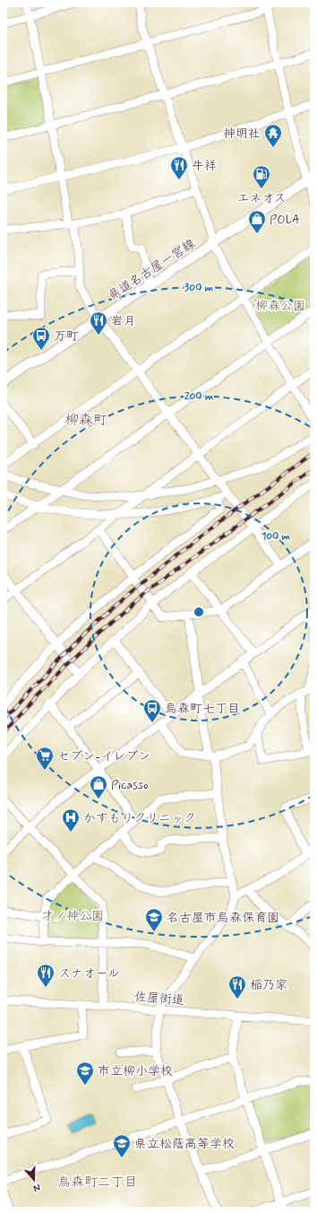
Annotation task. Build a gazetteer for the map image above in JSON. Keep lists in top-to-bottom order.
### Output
{
  "streets": {
    "main road": ["県道名古屋一宮線"],
    "street": ["佐屋街道"]
  },
  "districts": ["柳森町", "烏森町二丁目"],
  "parks": ["柳森公園", "才ノ神公園"],
  "places": {
    "temple": ["神明社"],
    "restaurant": [
      "牛祥",
      "岩月",
      "スナオール",
      "稲乃家"
    ],
    "fuel station": ["エネオス"],
    "shop": ["POLA", "Picasso"],
    "bus stop": ["万町", "烏森町七丁目"],
    "supermarket": ["セブン-イレブン"],
    "hospital": ["かすもりクリニック"],
    "school or university": ["名古屋市烏森保育園", "市立柳小学校", "県立松蔭高等学校"]
  },
  "north": "bottom",
  "rings": ["300 m", "200 m", "100 m"]
}
